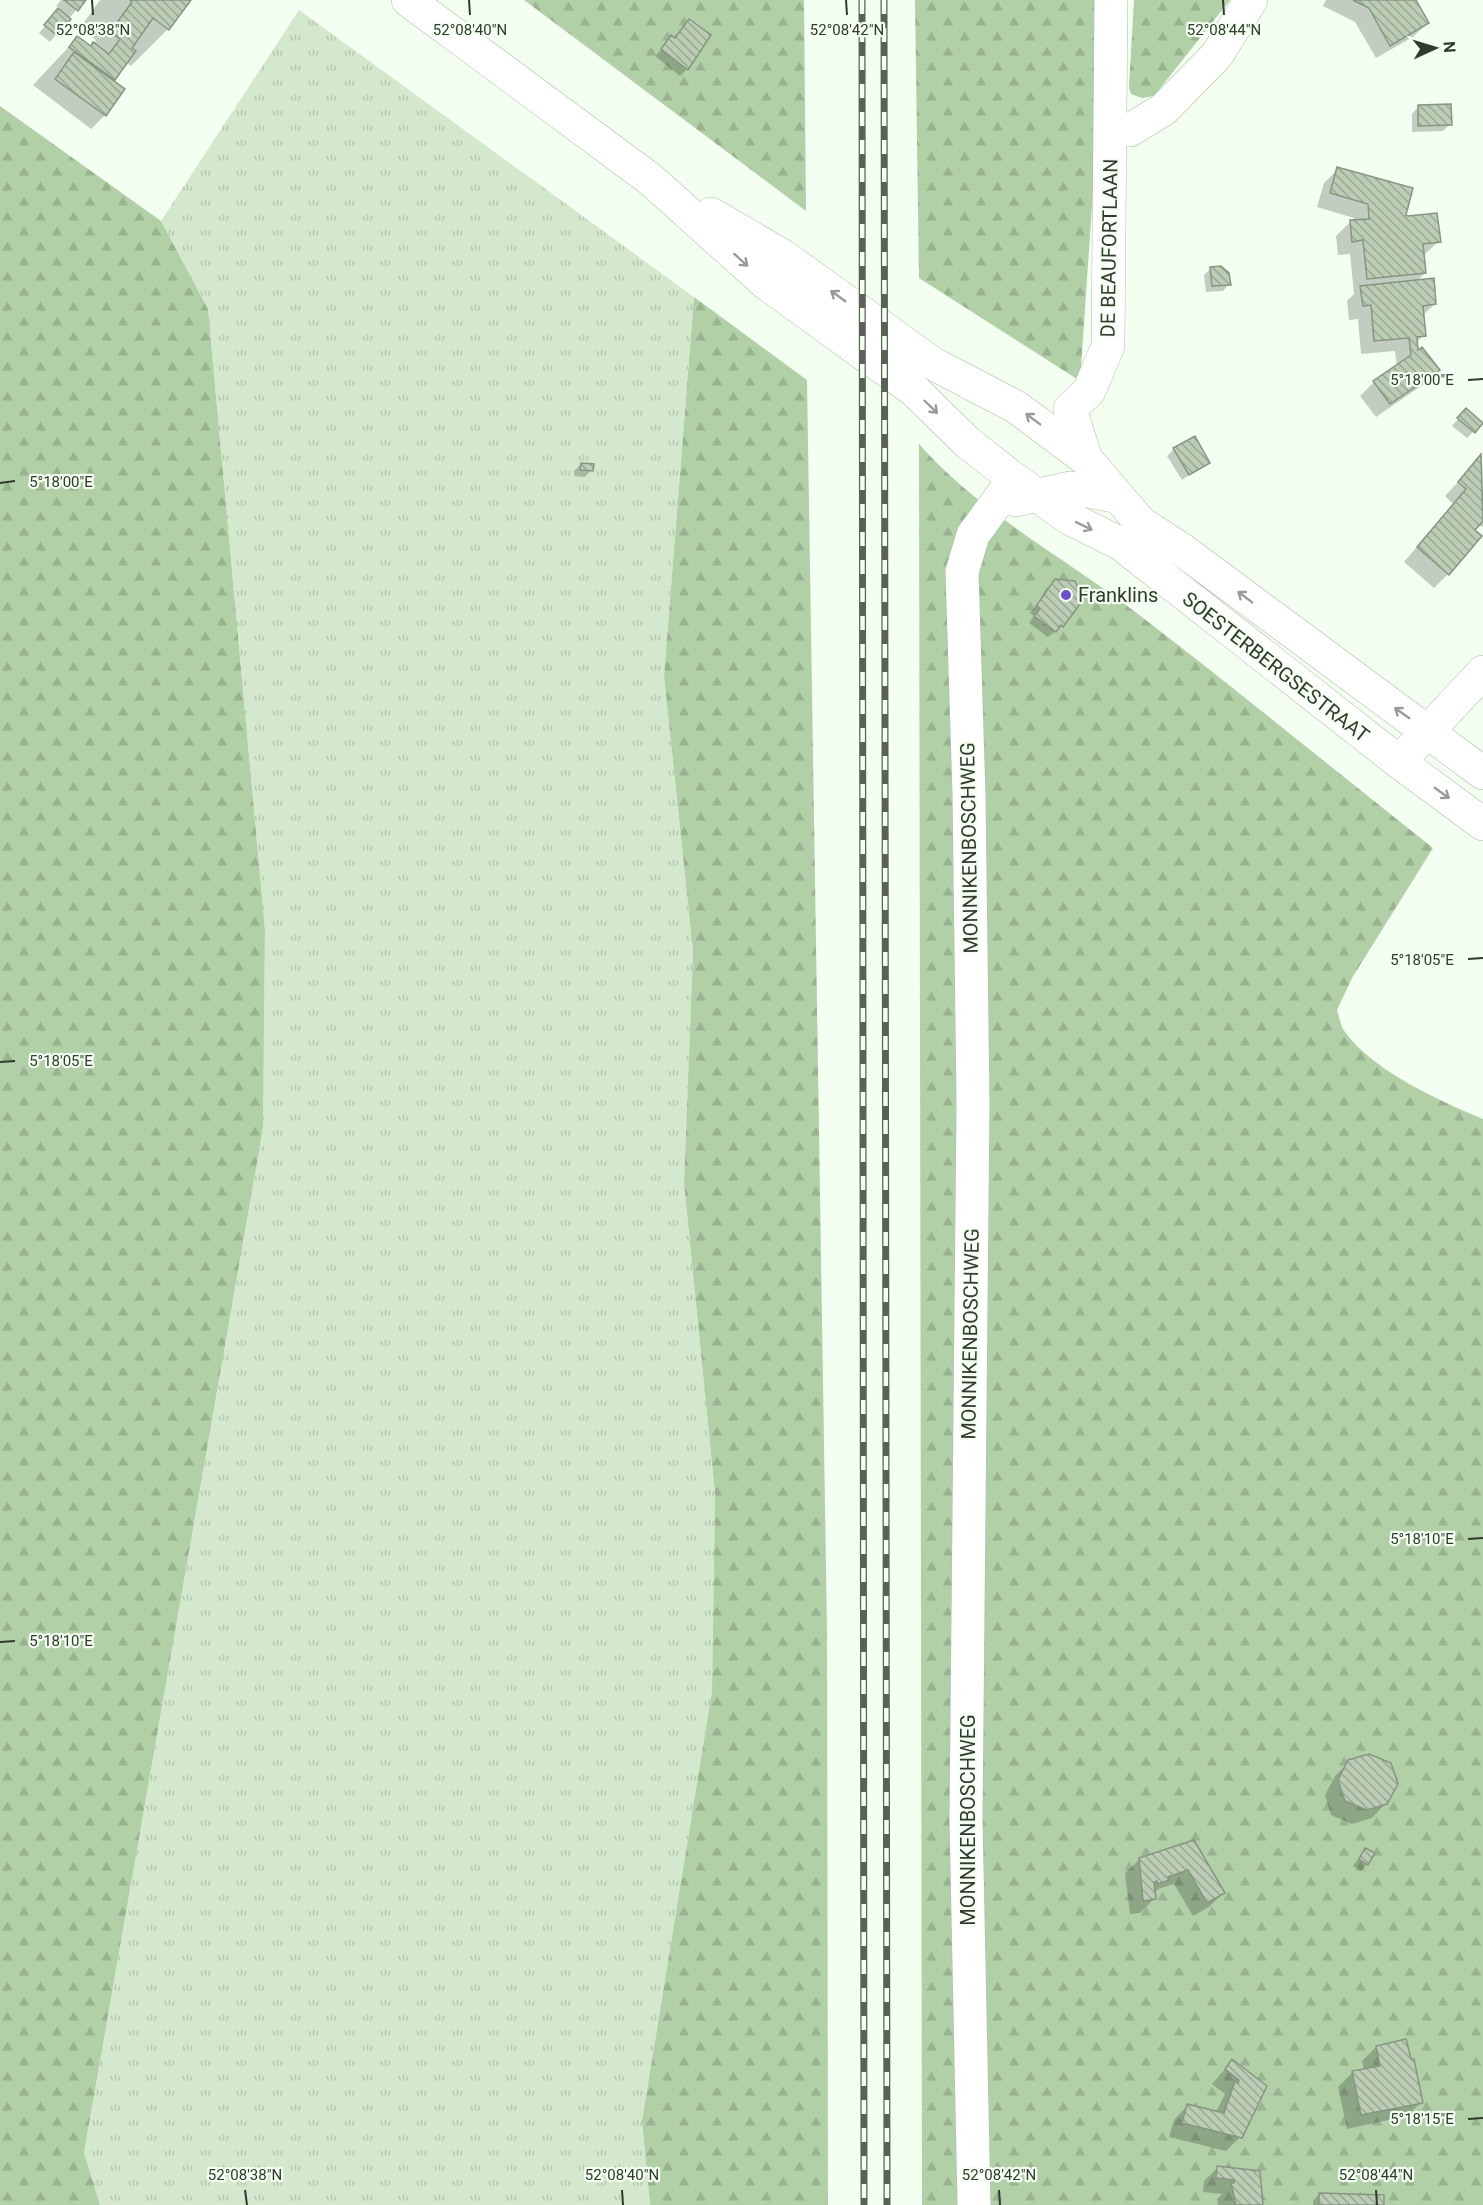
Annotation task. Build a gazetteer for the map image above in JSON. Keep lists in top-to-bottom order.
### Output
{
  "streets": {
    "street": ["DE BEAUFORTLAAN", "SOESTERBERGSESTRAAT", "MONNIKENBOSCHWEG"]
  },
  "crossings": [
    ["DE BEAUFORTLAAN", "SOESTERBERGSESTRAAT"],
    ["SOESTERBERGSESTRAAT", "MONNIKENBOSCHWEG"]
  ],
  "places": ["Franklins"],
  "north": "right",
  "coordinates": [
    "52°08'38\"N",
    "52°08'40\"N",
    "52°08'42\"N",
    "52°08'44\"N",
    "5°18'00\"E",
    "5°18'05\"E",
    "5°18'10\"E",
    "5°18'15\"E"
  ]
}
